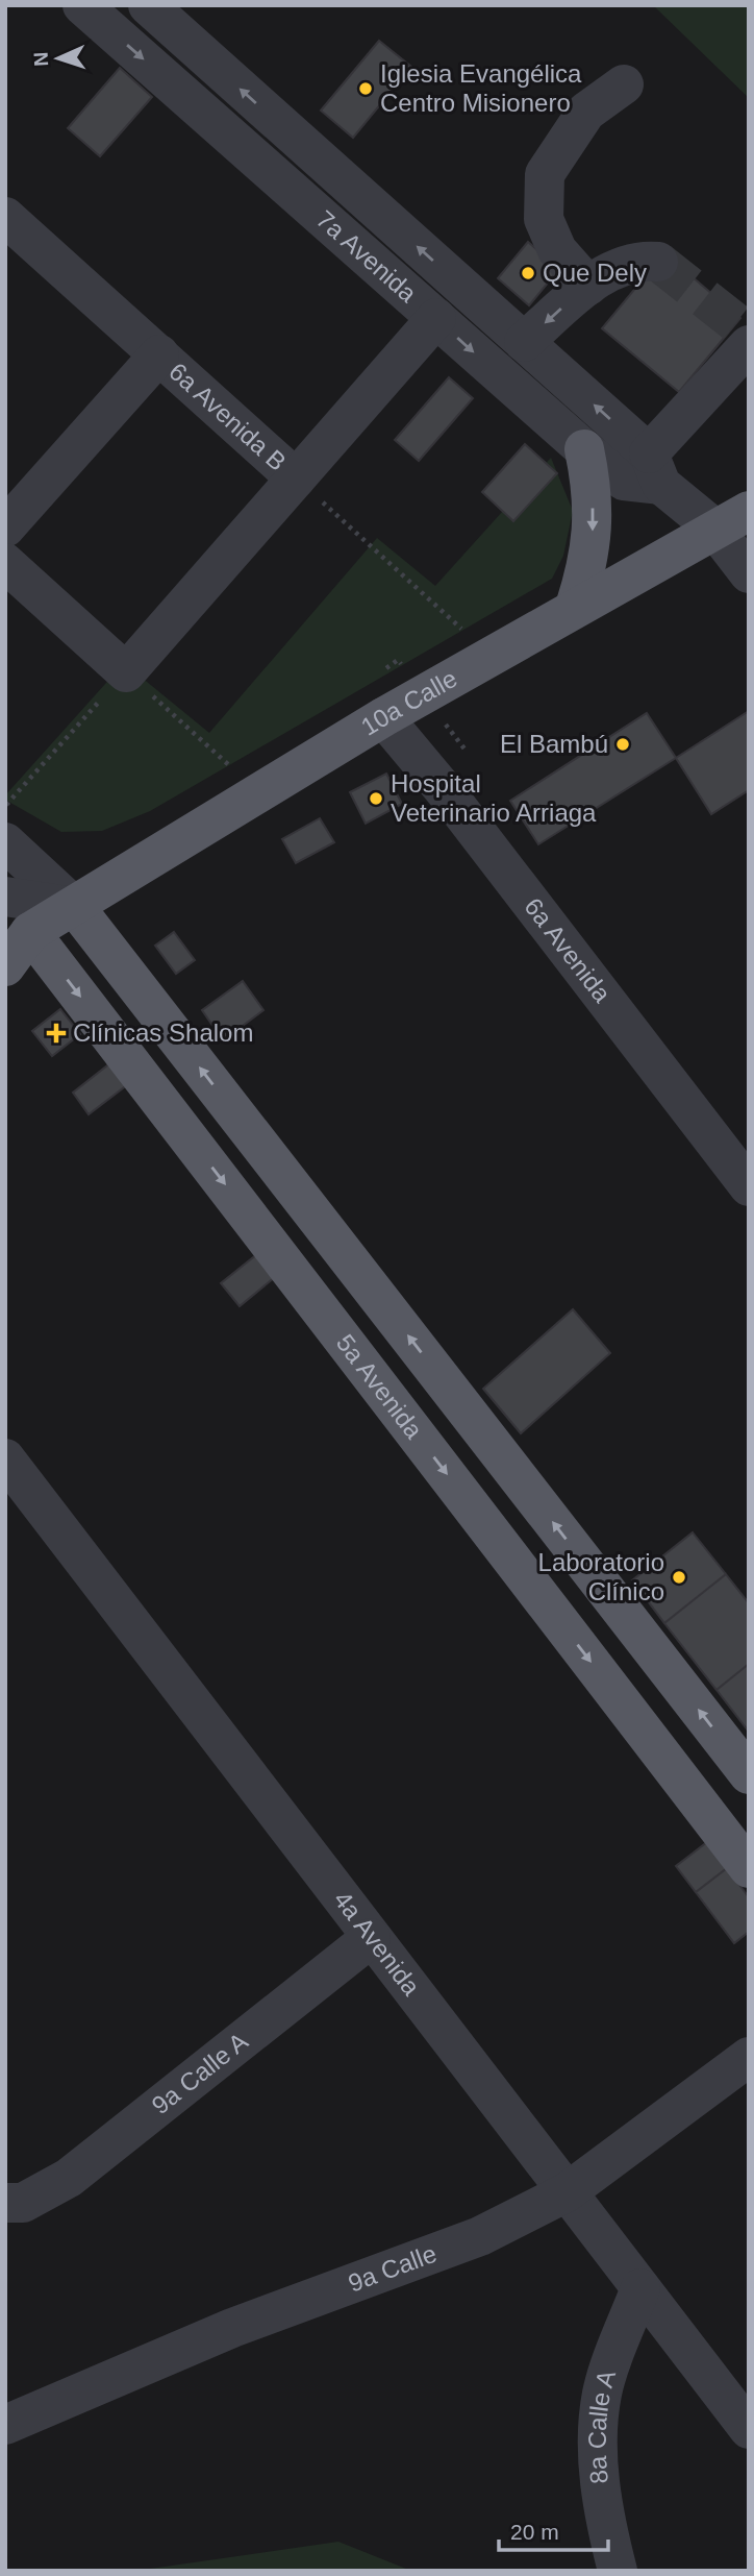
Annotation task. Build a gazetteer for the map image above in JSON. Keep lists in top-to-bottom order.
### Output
{
  "streets": {
    "main road": ["10a Calle", "5a Avenida"],
    "street": [
      "7a Avenida",
      "6a Avenida B",
      "6a Avenida",
      "4a Avenida",
      "9a Calle A",
      "9a Calle",
      "8a Calle A"
    ]
  },
  "crossings": [
    ["7a Avenida", "10a Calle"],
    ["10a Calle", "6a Avenida"],
    ["10a Calle", "5a Avenida"],
    ["4a Avenida", "9a Calle A"],
    ["4a Avenida", "9a Calle"],
    ["4a Avenida", "8a Calle A"]
  ],
  "places": {
    "other": [
      "Iglesia Evangélica Centro Misionero",
      "Que Dely",
      "El Bambú",
      "Hospital Veterinario Arriaga",
      "Laboratorio Clínico"
    ],
    "health": ["Clínicas Shalom"]
  },
  "scale_bar": "20 m",
  "north": "left"
}
